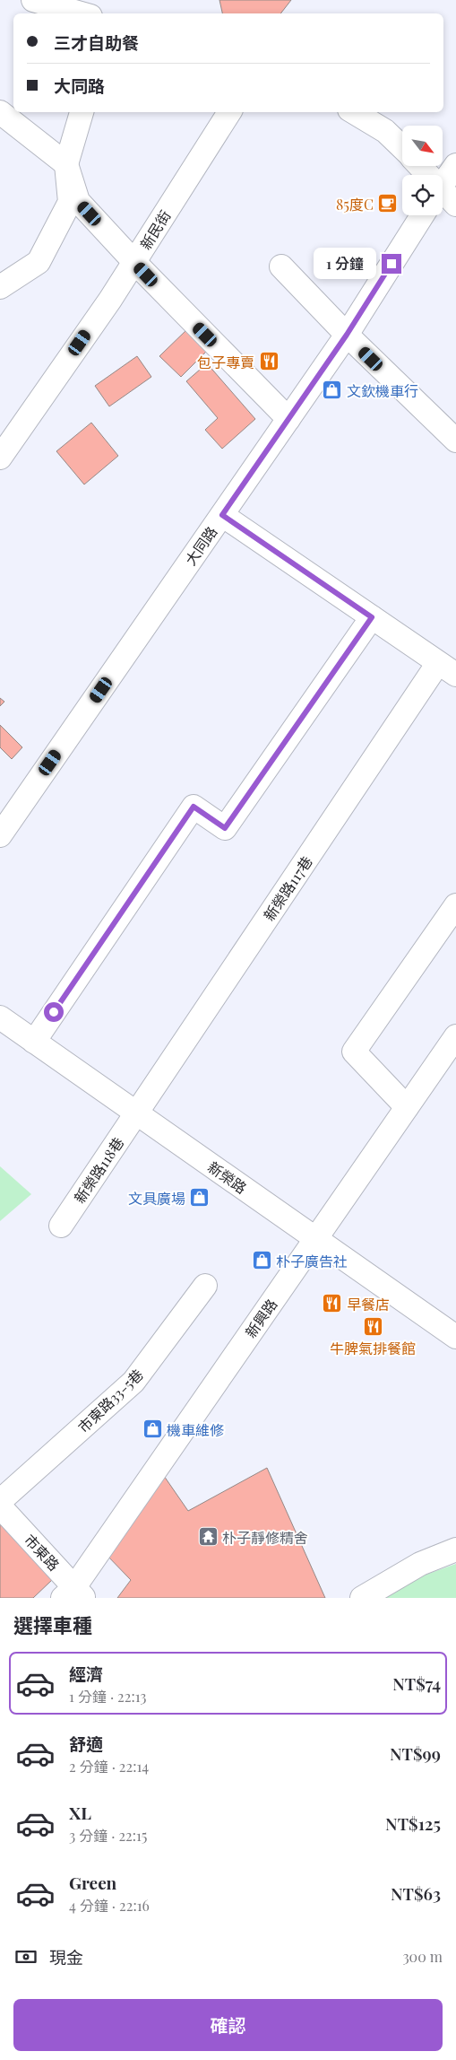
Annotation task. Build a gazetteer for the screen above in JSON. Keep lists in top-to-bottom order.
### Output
{
  "streets": {
    "street": [
      "新民街",
      "大同路",
      "新榮路117巷",
      "新榮路118巷",
      "新榮路",
      "新興路",
      "市東路33-5巷",
      "市東路"
    ]
  },
  "crossings": [
    ["新榮路117巷", "新榮路118巷"],
    ["新榮路117巷", "新榮路"],
    ["新榮路118巷", "新榮路"],
    ["新榮路", "新興路"],
    ["新興路", "市東路"]
  ],
  "places": {
    "cafe": ["85度C"],
    "restaurant": ["包子專賣", "早餐店", "牛脾氣排餐館"],
    "shop": [
      "文欽機車行",
      "文具廣場",
      "朴子廣告社",
      "機車維修"
    ],
    "temple": ["朴子靜修精舍"]
  },
  "north": "bottom right",
  "page": {
    "banner": ["三才自助餐", "大同路"],
    "bubble": "1 分鐘",
    "heading": "選擇車種",
    "list": [
      {
        "name": "經濟",
        "note": "1 分鐘 · 22:13",
        "value": "NT$74"
      },
      {
        "name": "舒適",
        "note": "2 分鐘 · 22:14",
        "value": "NT$99"
      },
      {
        "name": "XL",
        "note": "3 分鐘 · 22:15",
        "value": "NT$125"
      },
      {
        "name": "Green",
        "note": "4 分鐘 · 22:16",
        "value": "NT$63"
      }
    ],
    "pay": ["現金", "300 m"],
    "buttons": "確認"
  }
}
